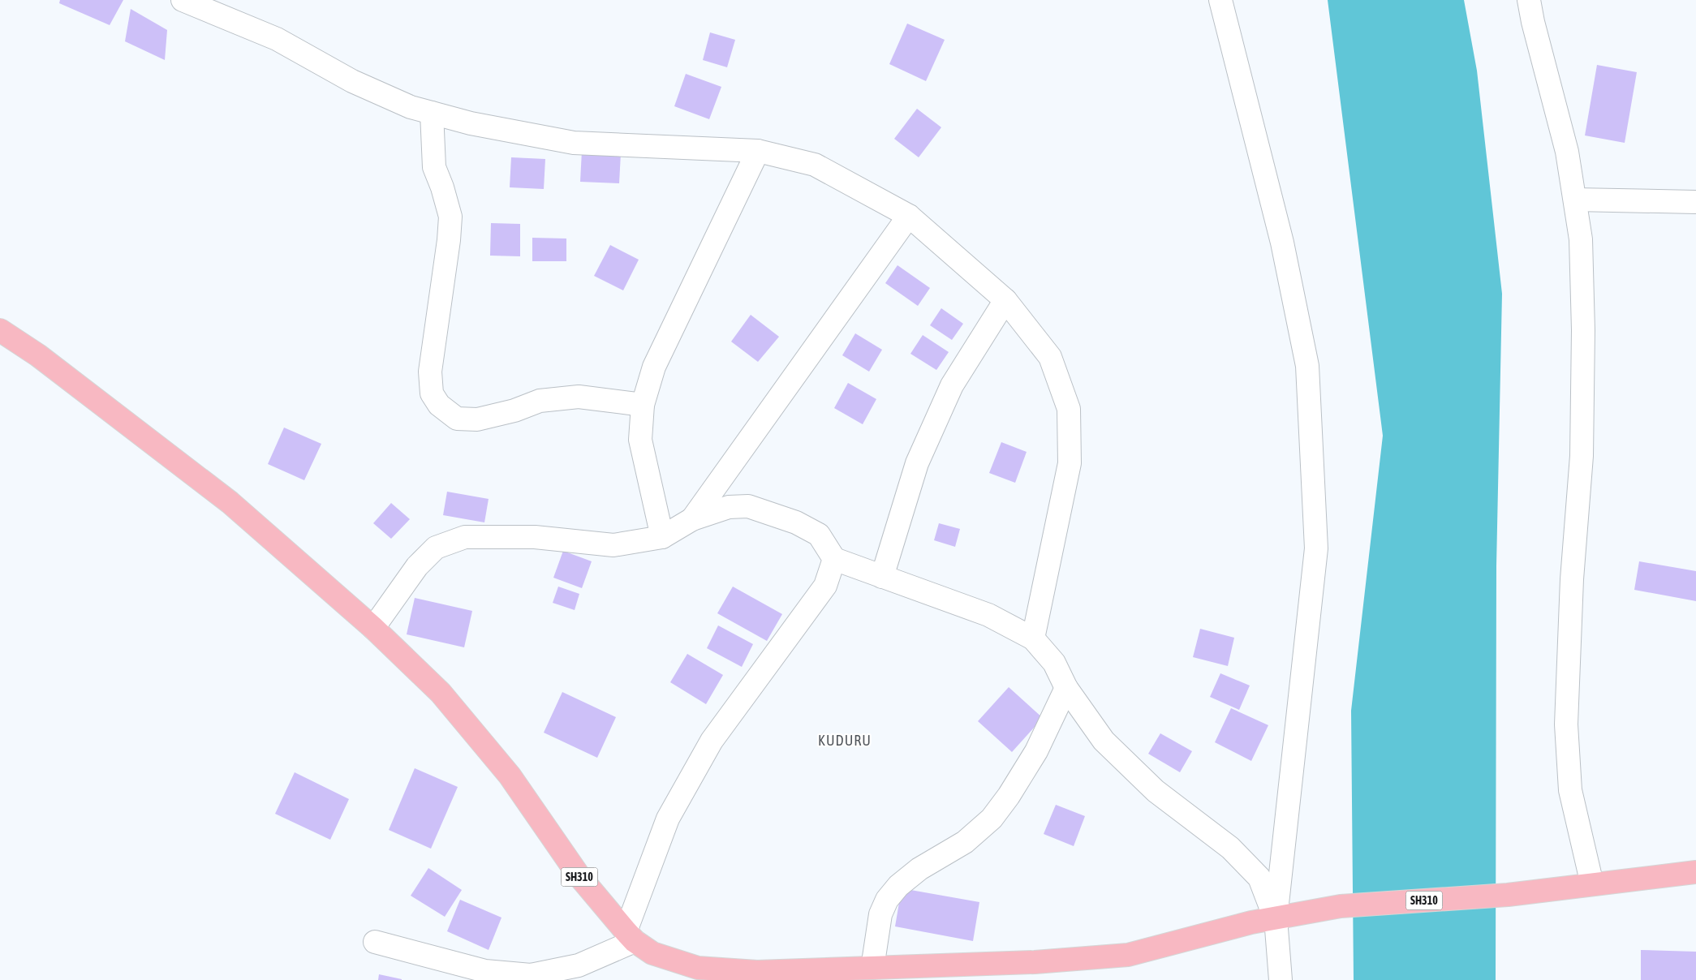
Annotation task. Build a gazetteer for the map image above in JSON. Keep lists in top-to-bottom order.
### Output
{
  "streets": {
    "main road": ["SH310"]
  },
  "districts": ["KUDURU"]
}
